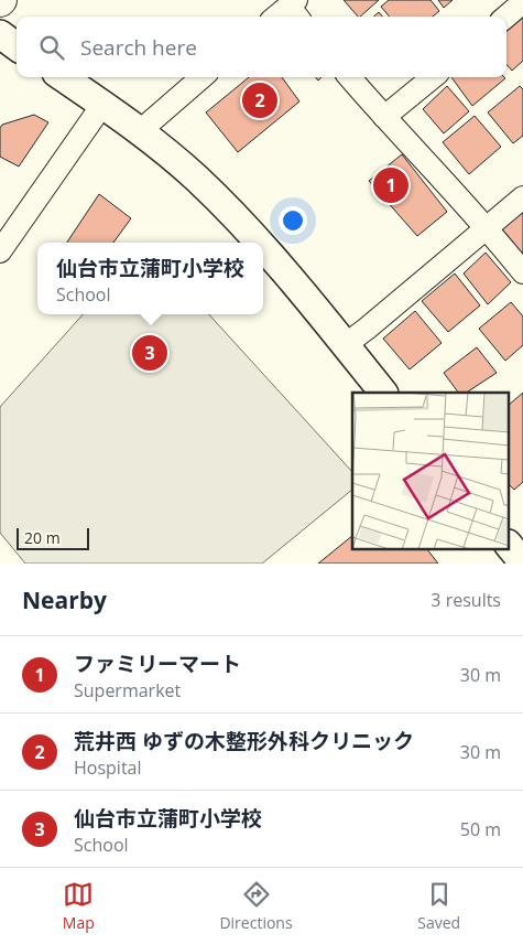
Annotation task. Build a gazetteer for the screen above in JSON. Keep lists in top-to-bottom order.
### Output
{
  "scale_bar": "20 m",
  "page": {
    "search": "Search here",
    "pins": ["2", "1", "3"],
    "popup": ["仙台市立蒲町小学校", "School"],
    "scale": "20 m",
    "heading": ["Nearby", "3 results"],
    "list": [
      {
        "mark": "1",
        "name": "ファミリーマート",
        "note": "Supermarket",
        "value": "30 m"
      },
      {
        "mark": "2",
        "name": "荒井西 ゆずの木整形外科クリニック",
        "note": "Hospital",
        "value": "30 m"
      },
      {
        "mark": "3",
        "name": "仙台市立蒲町小学校",
        "note": "School",
        "value": "50 m"
      }
    ],
    "nav": ["Map", "Directions", "Saved"]
  }
}
